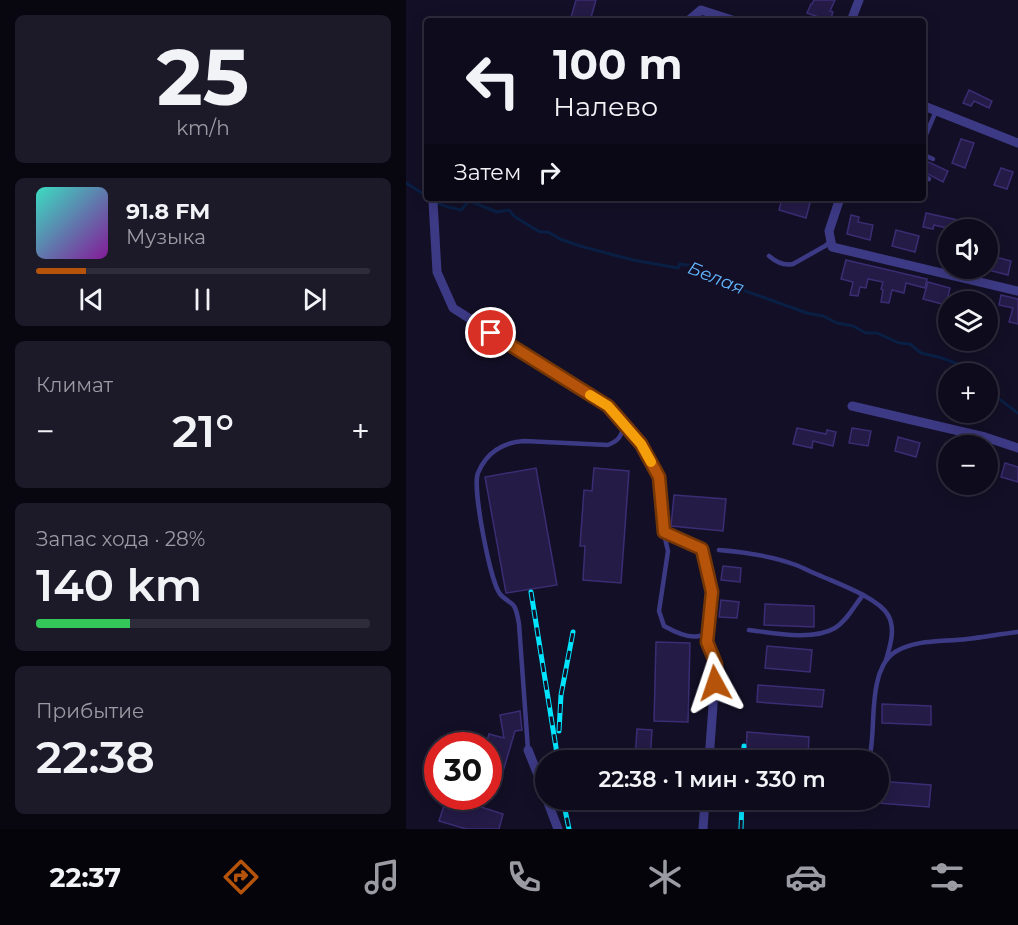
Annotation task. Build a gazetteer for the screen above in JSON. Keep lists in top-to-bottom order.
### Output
{
  "water": ["Белая"],
  "page": {
    "tile": [
      ["25", "km/h"],
      "Климат",
      ["Запас хода · 28%", "140 km"],
      ["Прибытие", "22:38"]
    ],
    "turn": ["100 m", "Налево"],
    "then": "Затем",
    "song": ["91.8 FM", "Музыка"],
    "map_buttons": ["+", "−"],
    "heat": ["−", "21°", "+"],
    "limit": "30",
    "trip": "22:38 · 1 мин · 330 m",
    "tabs": "22:37"
  }
}
